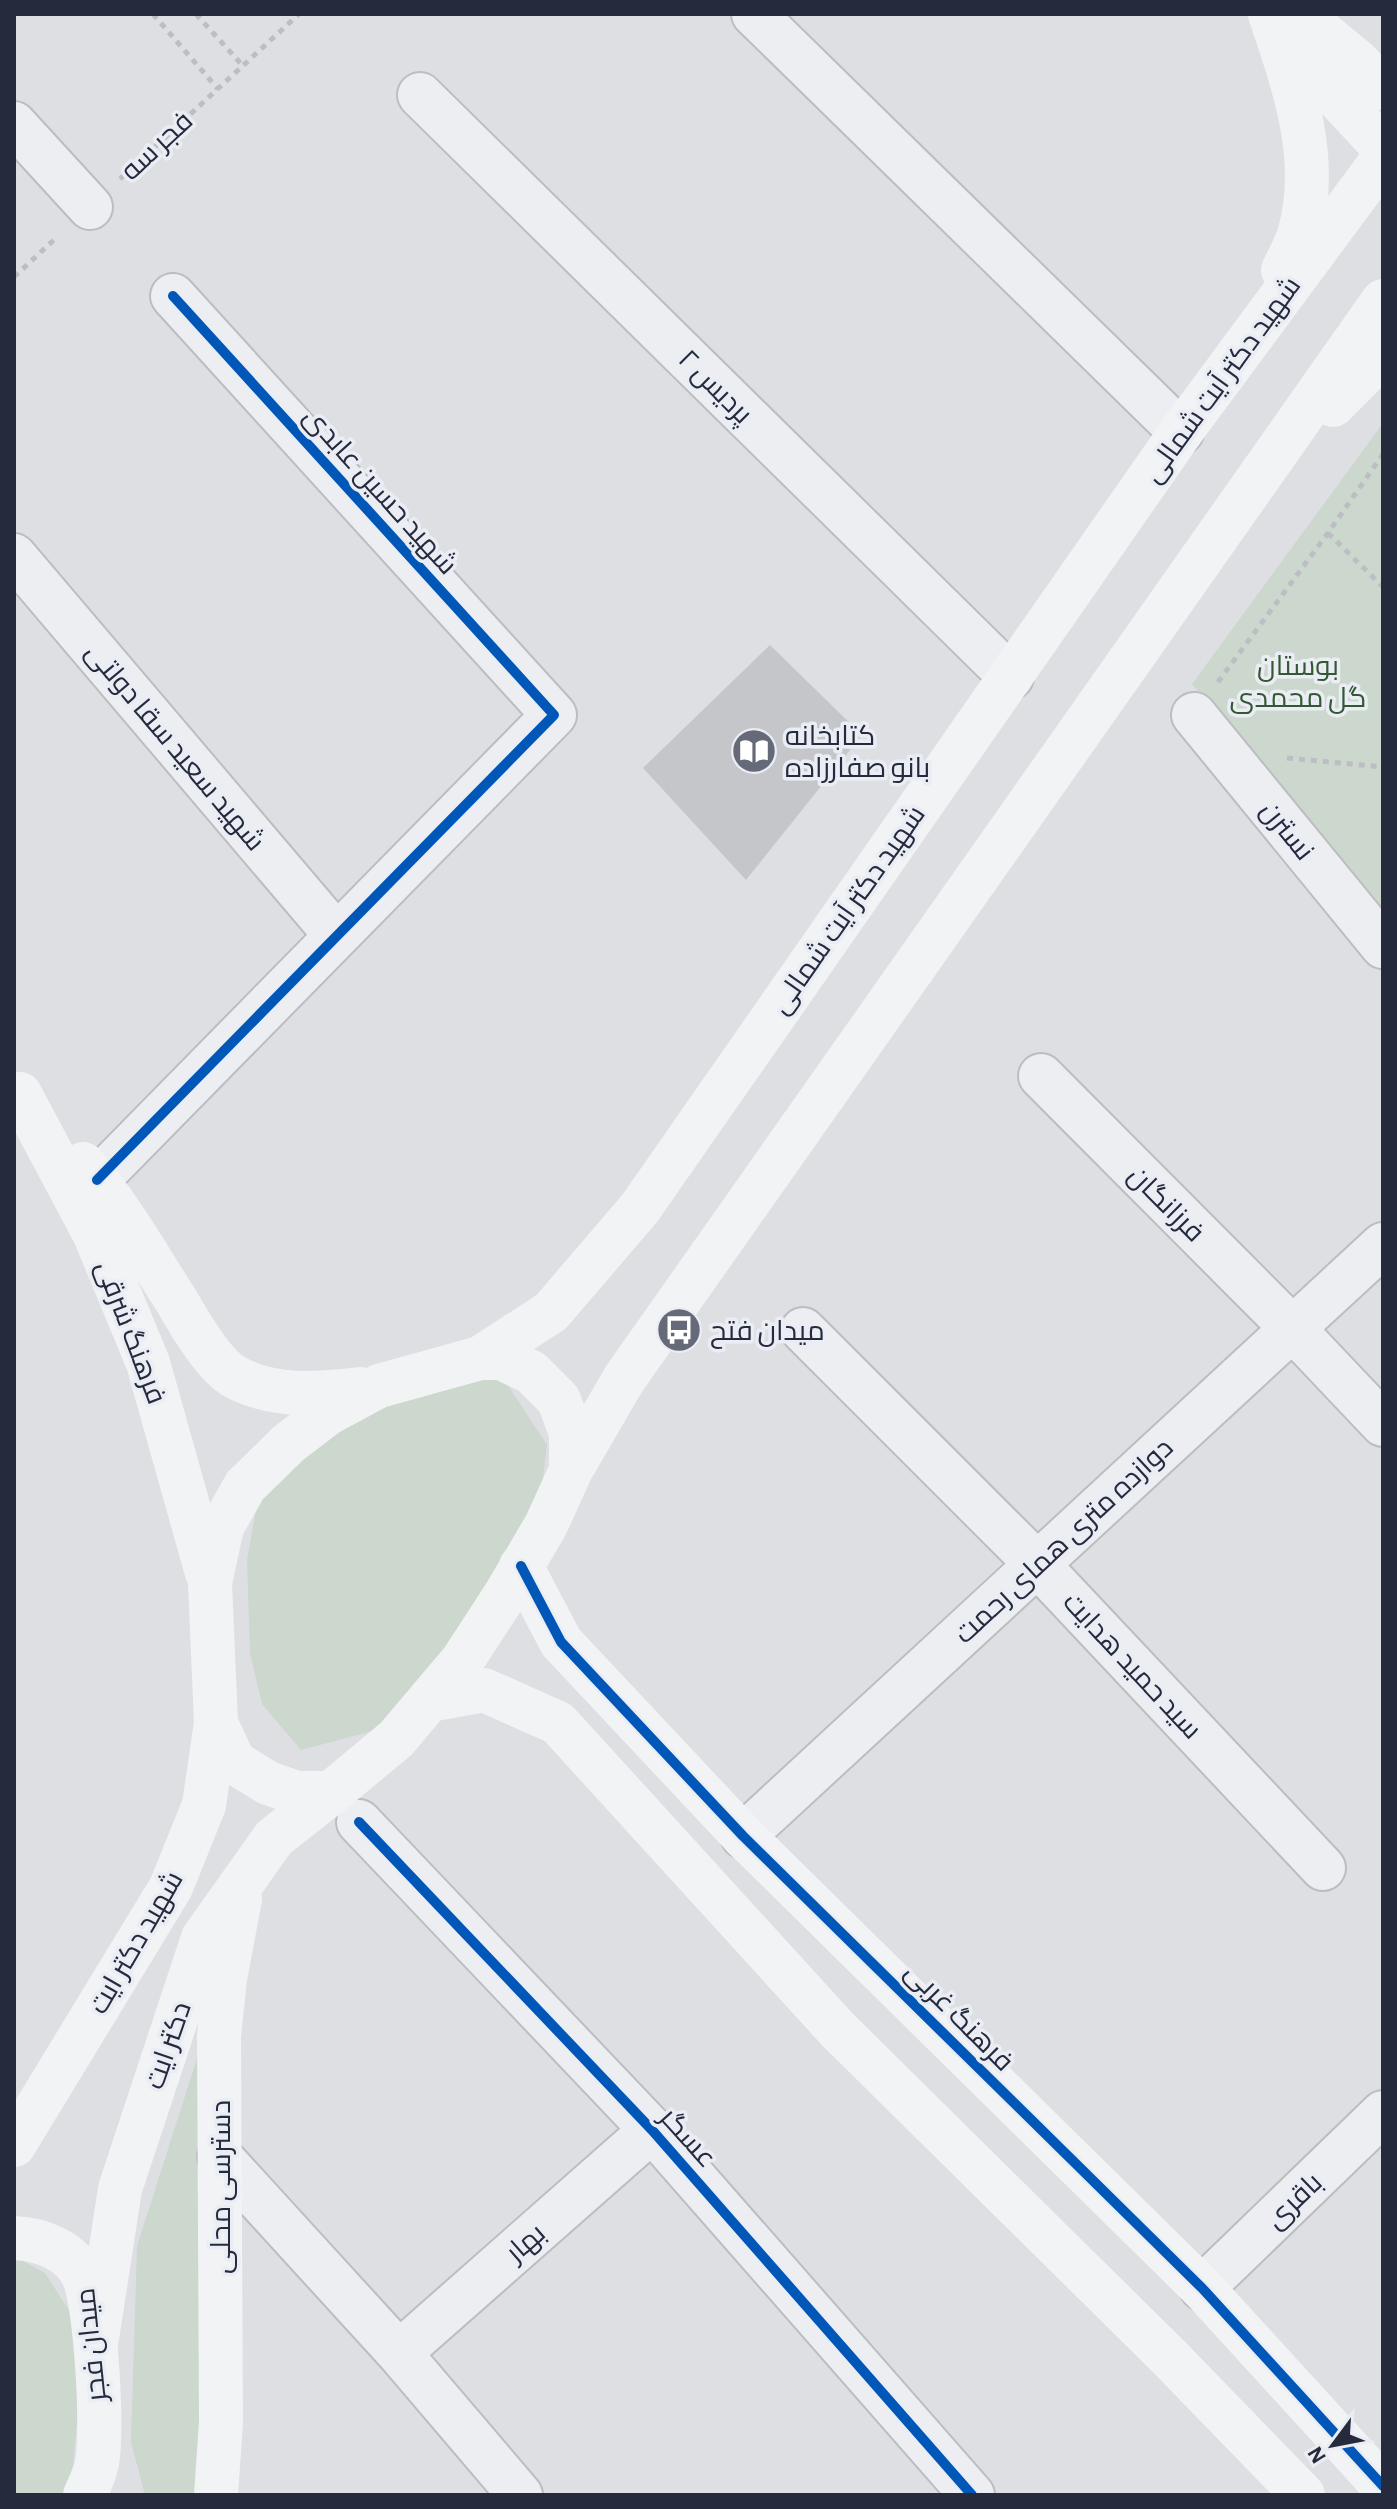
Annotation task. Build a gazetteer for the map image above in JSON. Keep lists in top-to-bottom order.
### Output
{
  "streets": {
    "main road": [
      "شهید دکتر آیت شمالی",
      "فرهنگ شرقی",
      "شهید دکتر ایت",
      "فرهنگ غربی",
      "دکتر ایت",
      "دسترسی محلی",
      "میدان فجر"
    ],
    "street": [
      "پردیس ۲",
      "شهید حسین عابدی",
      "شهید سعید سقا دولتی",
      "نسترن",
      "فرزانگان",
      "دوازده متری همای رحمت",
      "سید حمید هدایت",
      "عسگر",
      "باقری",
      "بهار"
    ],
    "path": ["فجر سه"]
  },
  "crossings": [
    ["شهید دکتر آیت شمالی", "پردیس ۲"],
    ["شهید حسین عابدی", "شهید سعید سقا دولتی"],
    ["فرزانگان", "دوازده متری همای رحمت"],
    ["دوازده متری همای رحمت", "سید حمید هدایت"],
    ["دوازده متری همای رحمت", "فرهنگ غربی"],
    ["فرهنگ غربی", "باقری"],
    ["دکتر ایت", "عسگر"],
    ["دکتر ایت", "دسترسی محلی"],
    ["دکتر ایت", "میدان فجر"],
    ["عسگر", "بهار"]
  ],
  "parks": ["بوستان گل محمدی"],
  "places": {
    "library": ["کتابخانه بانو صفارزاده"],
    "bus stop": ["میدان فتح"]
  },
  "north": "bottom left"
}
